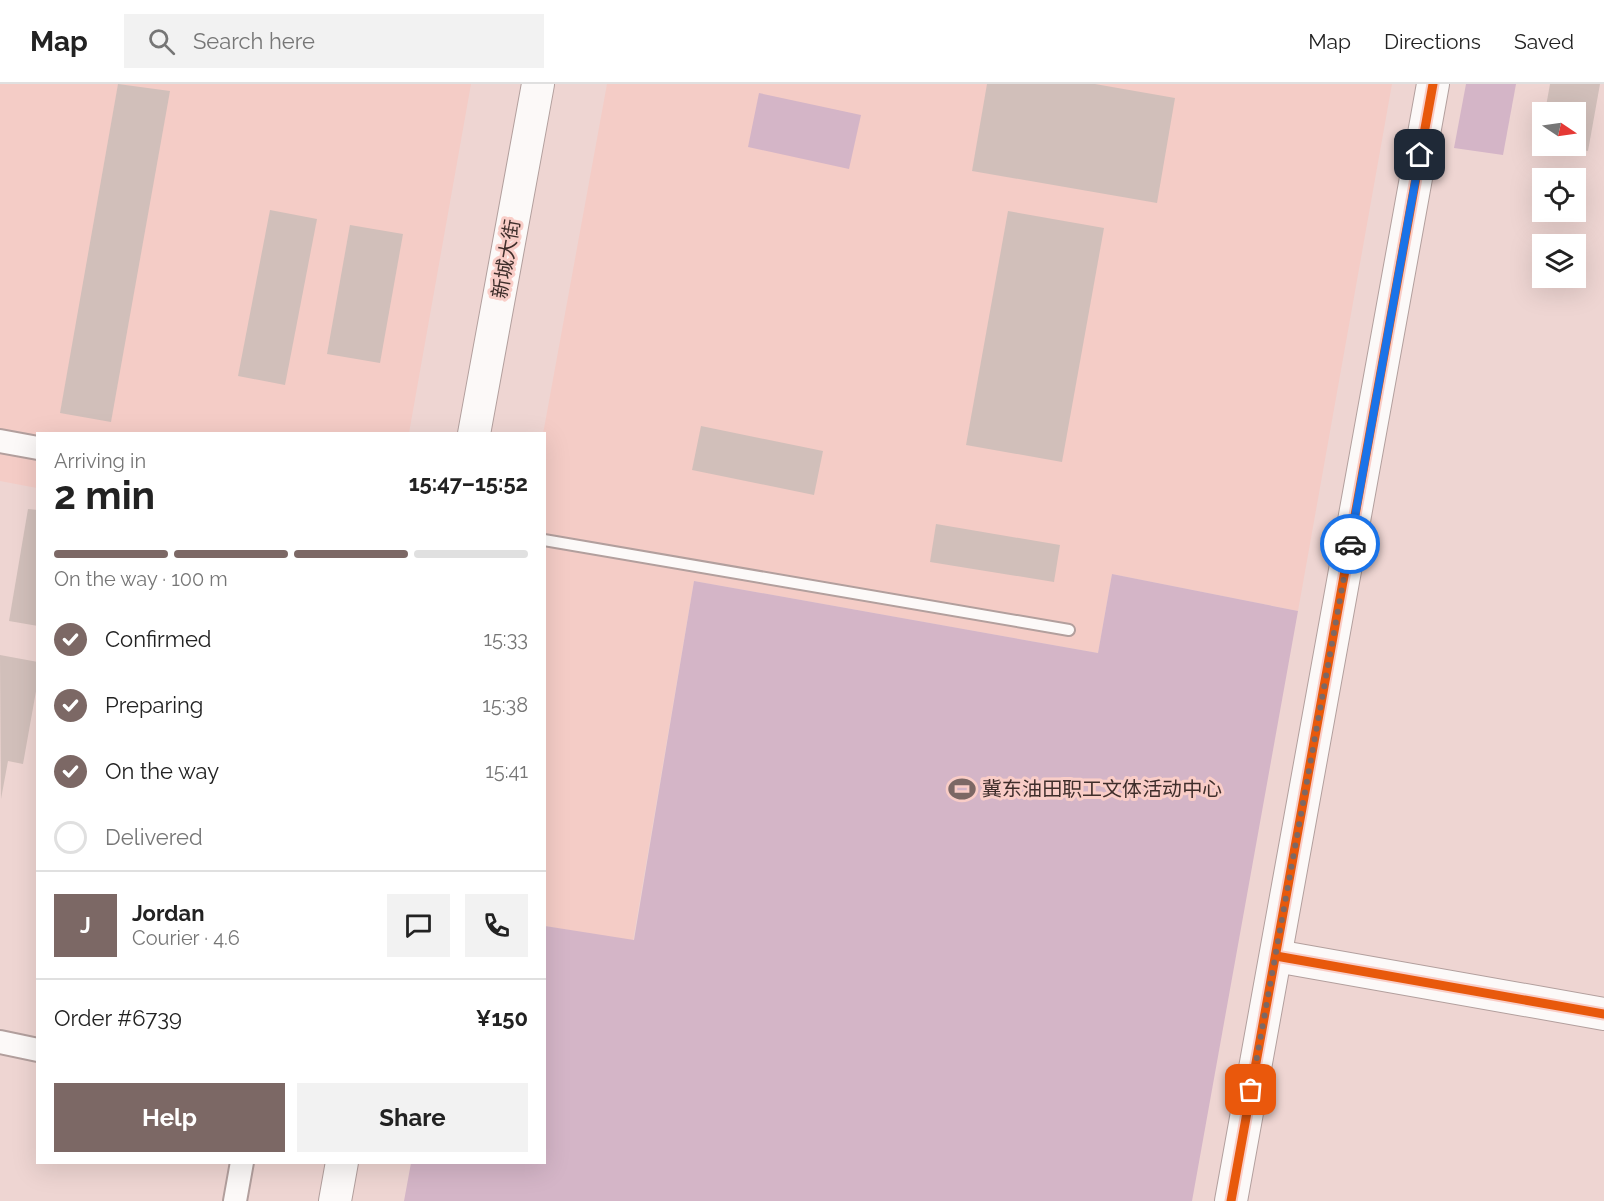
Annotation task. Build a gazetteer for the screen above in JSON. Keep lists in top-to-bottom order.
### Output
{
  "streets": {
    "street": ["新城大街"]
  },
  "places": {
    "sports": ["冀东油田职工文体活动中心"]
  },
  "north": "right",
  "page": {
    "header": "Map",
    "search": "Search here",
    "nav": ["Map", "Directions", "Saved"],
    "heading": ["2 min", "Arriving in", "15:47–15:52"],
    "panel": [
      "Jordan",
      "Courier · 4.6",
      "Order #6739",
      "¥150"
    ],
    "bar": "On the way · 100 m",
    "list": [
      ["Confirmed", "15:33"],
      ["Preparing", "15:38"],
      ["On the way", "15:41"],
      "Delivered"
    ],
    "round": "J",
    "buttons": ["Help", "Share"]
  }
}
